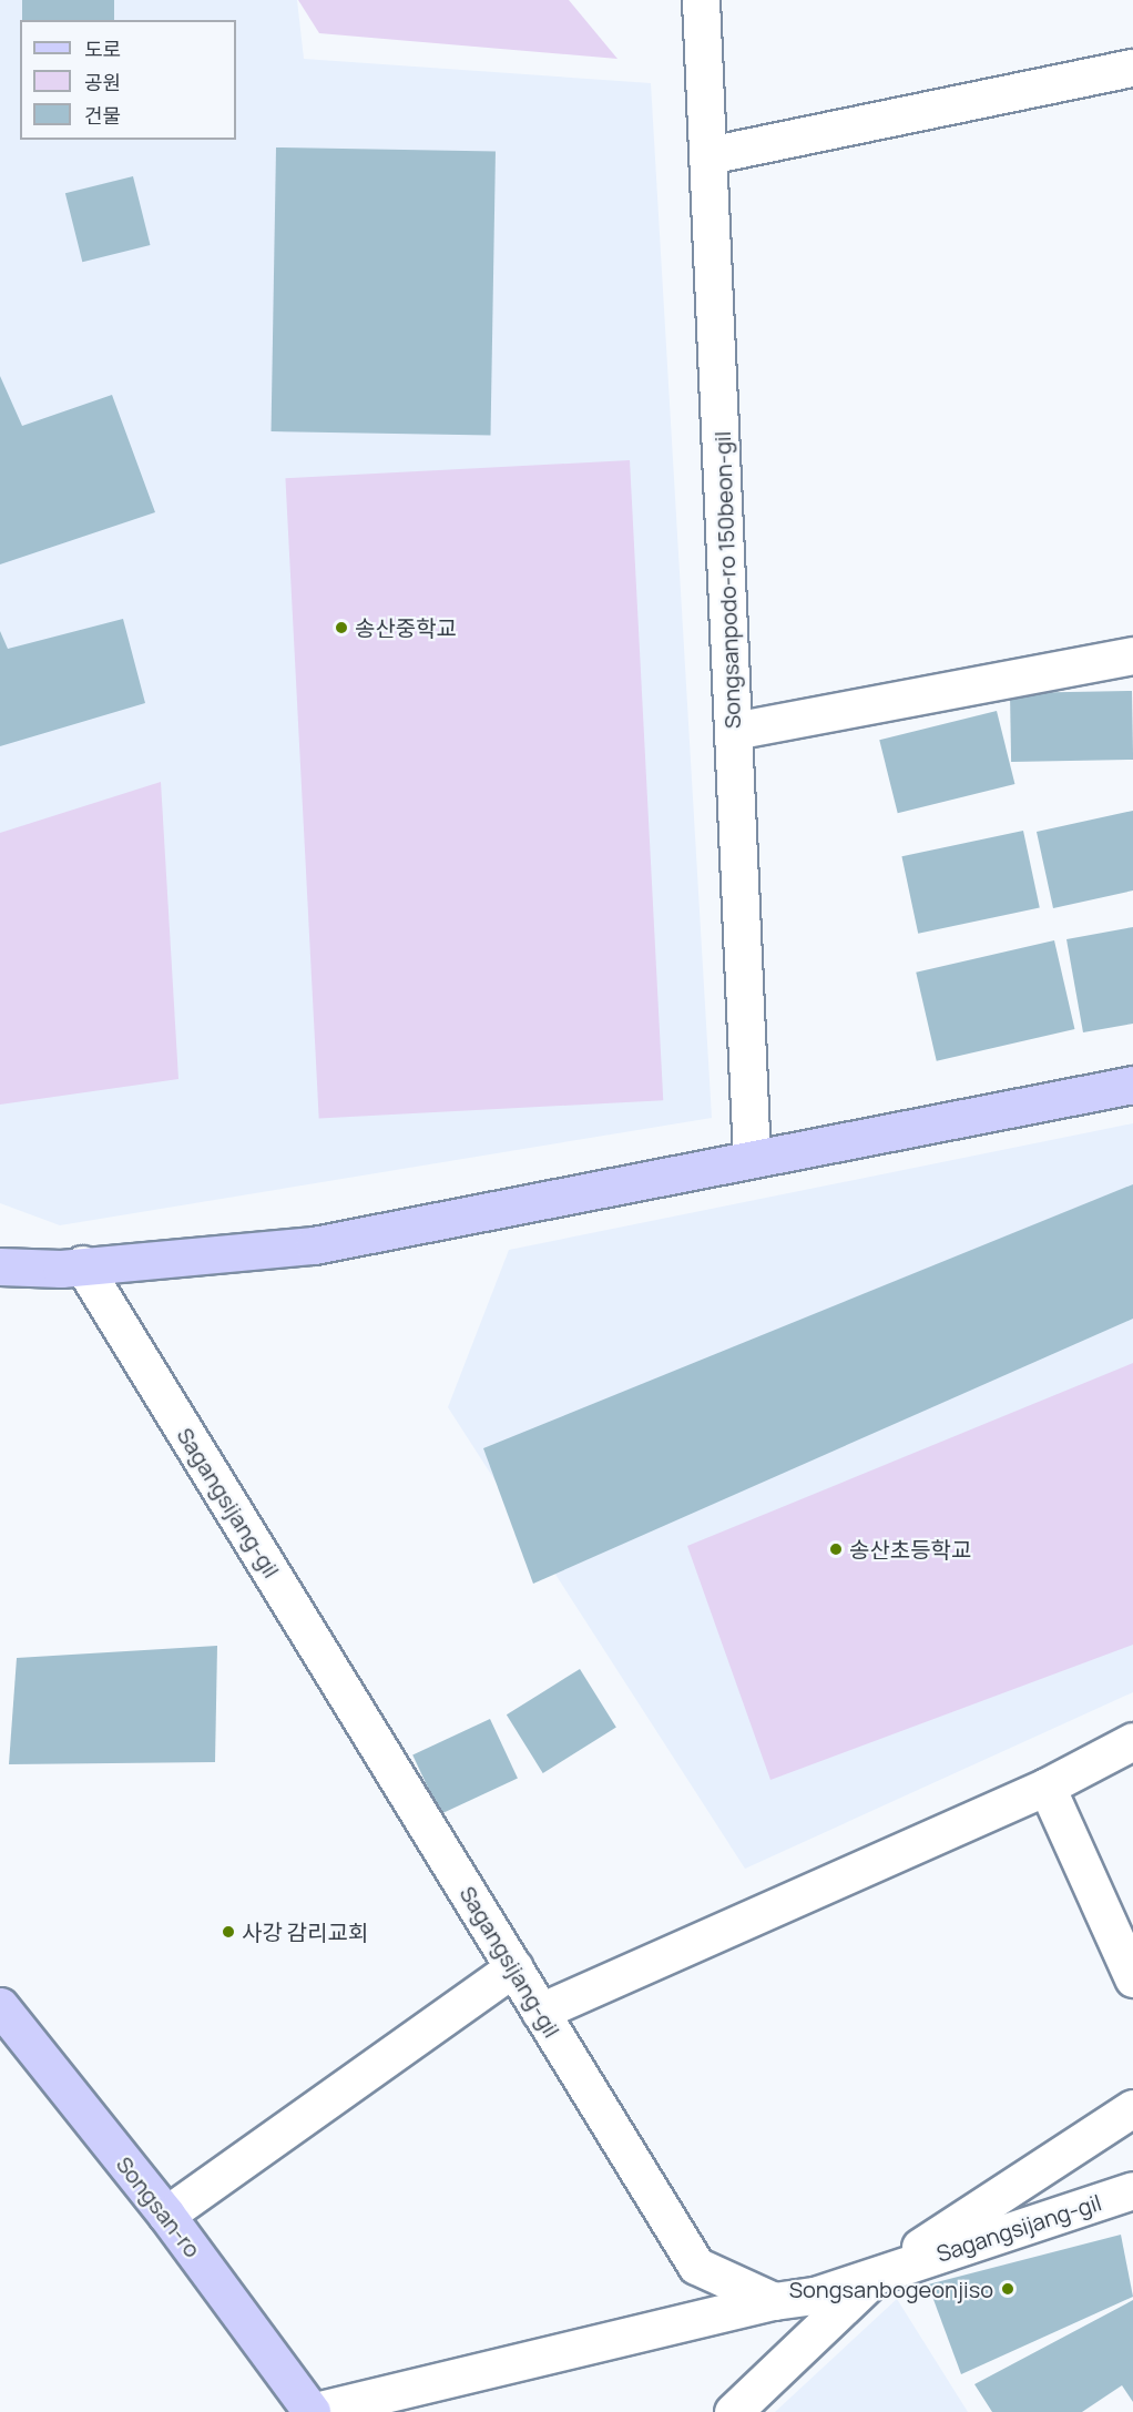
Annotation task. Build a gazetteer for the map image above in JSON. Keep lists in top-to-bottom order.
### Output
{
  "streets": {
    "main road": ["Songsan-ro"],
    "street": ["Songsanpodo-ro 150beon-gil", "Sagangsijang-gil"]
  },
  "places": [
    "송산중학교",
    "송산초등학교",
    "사강 감리교회",
    "Songsanbogeonjiso"
  ],
  "legend": ["도로", "공원", "건물"]
}
